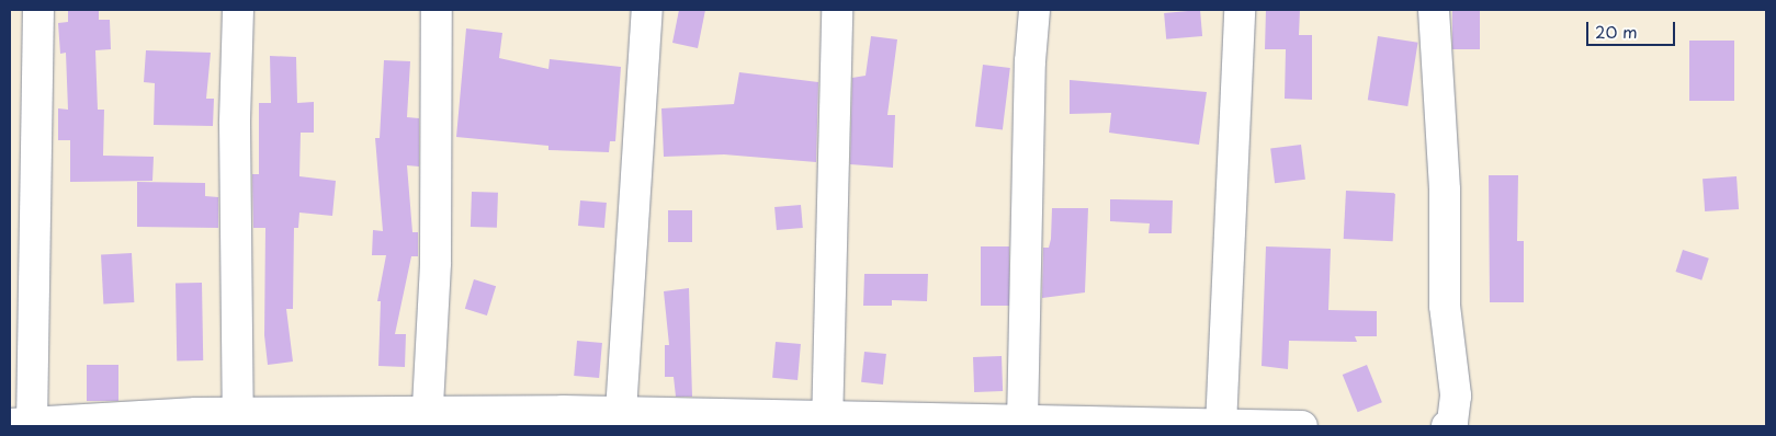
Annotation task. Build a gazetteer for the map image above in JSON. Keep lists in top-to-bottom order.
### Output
{
  "scale_bar": "20 m"
}
